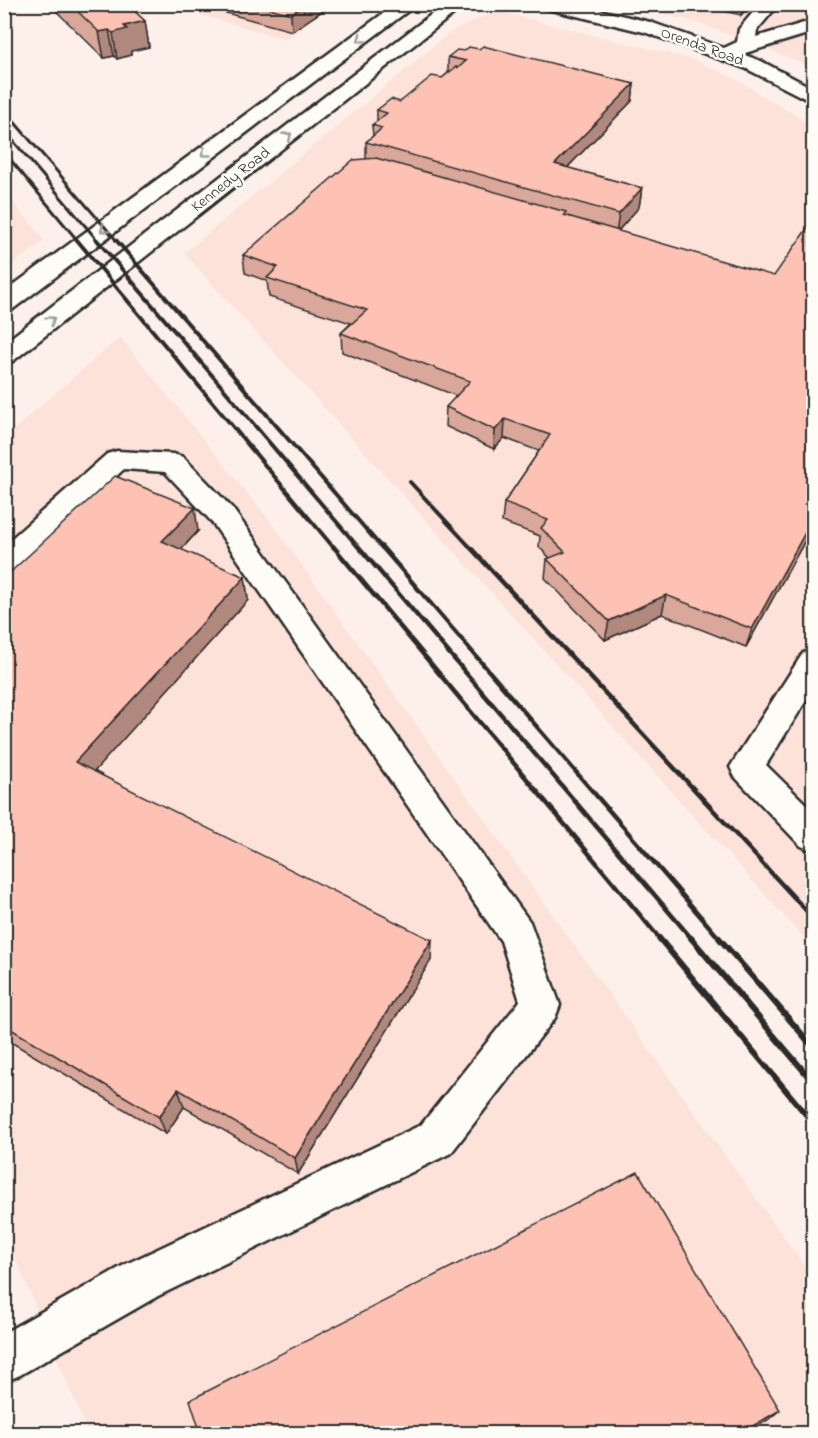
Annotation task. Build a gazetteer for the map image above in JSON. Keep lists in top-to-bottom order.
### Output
{
  "streets": {
    "main road": ["Orenda Road", "Kennedy Road"]
  }
}
